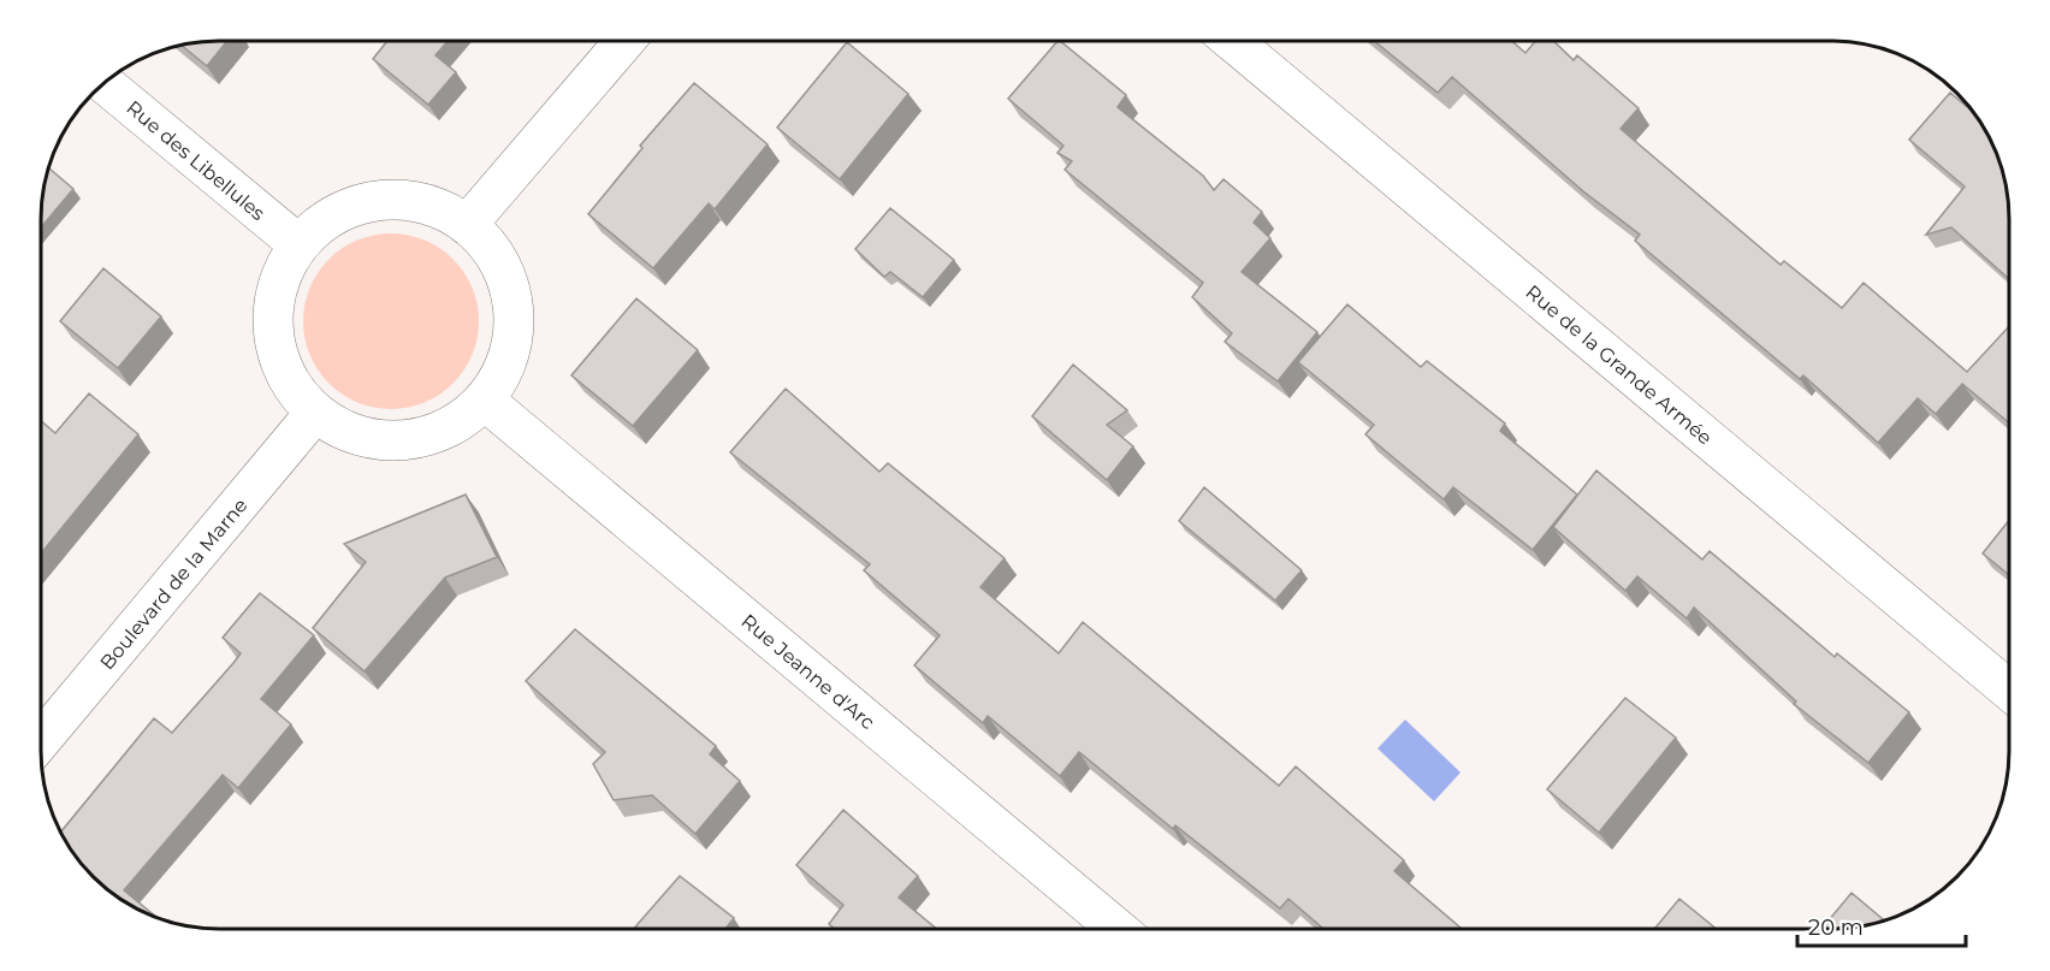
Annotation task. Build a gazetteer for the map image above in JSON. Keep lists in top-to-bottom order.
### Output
{
  "streets": {
    "street": [
      "Rue des Libellules",
      "Rue de la Grande Armée",
      "Boulevard de la Marne",
      "Rue Jeanne d'Arc"
    ]
  },
  "crossings": [
    ["Rue des Libellules", "Boulevard de la Marne"],
    ["Rue des Libellules", "Rue Jeanne d'Arc"],
    ["Boulevard de la Marne", "Rue Jeanne d'Arc"]
  ],
  "scale_bar": "20 m"
}
